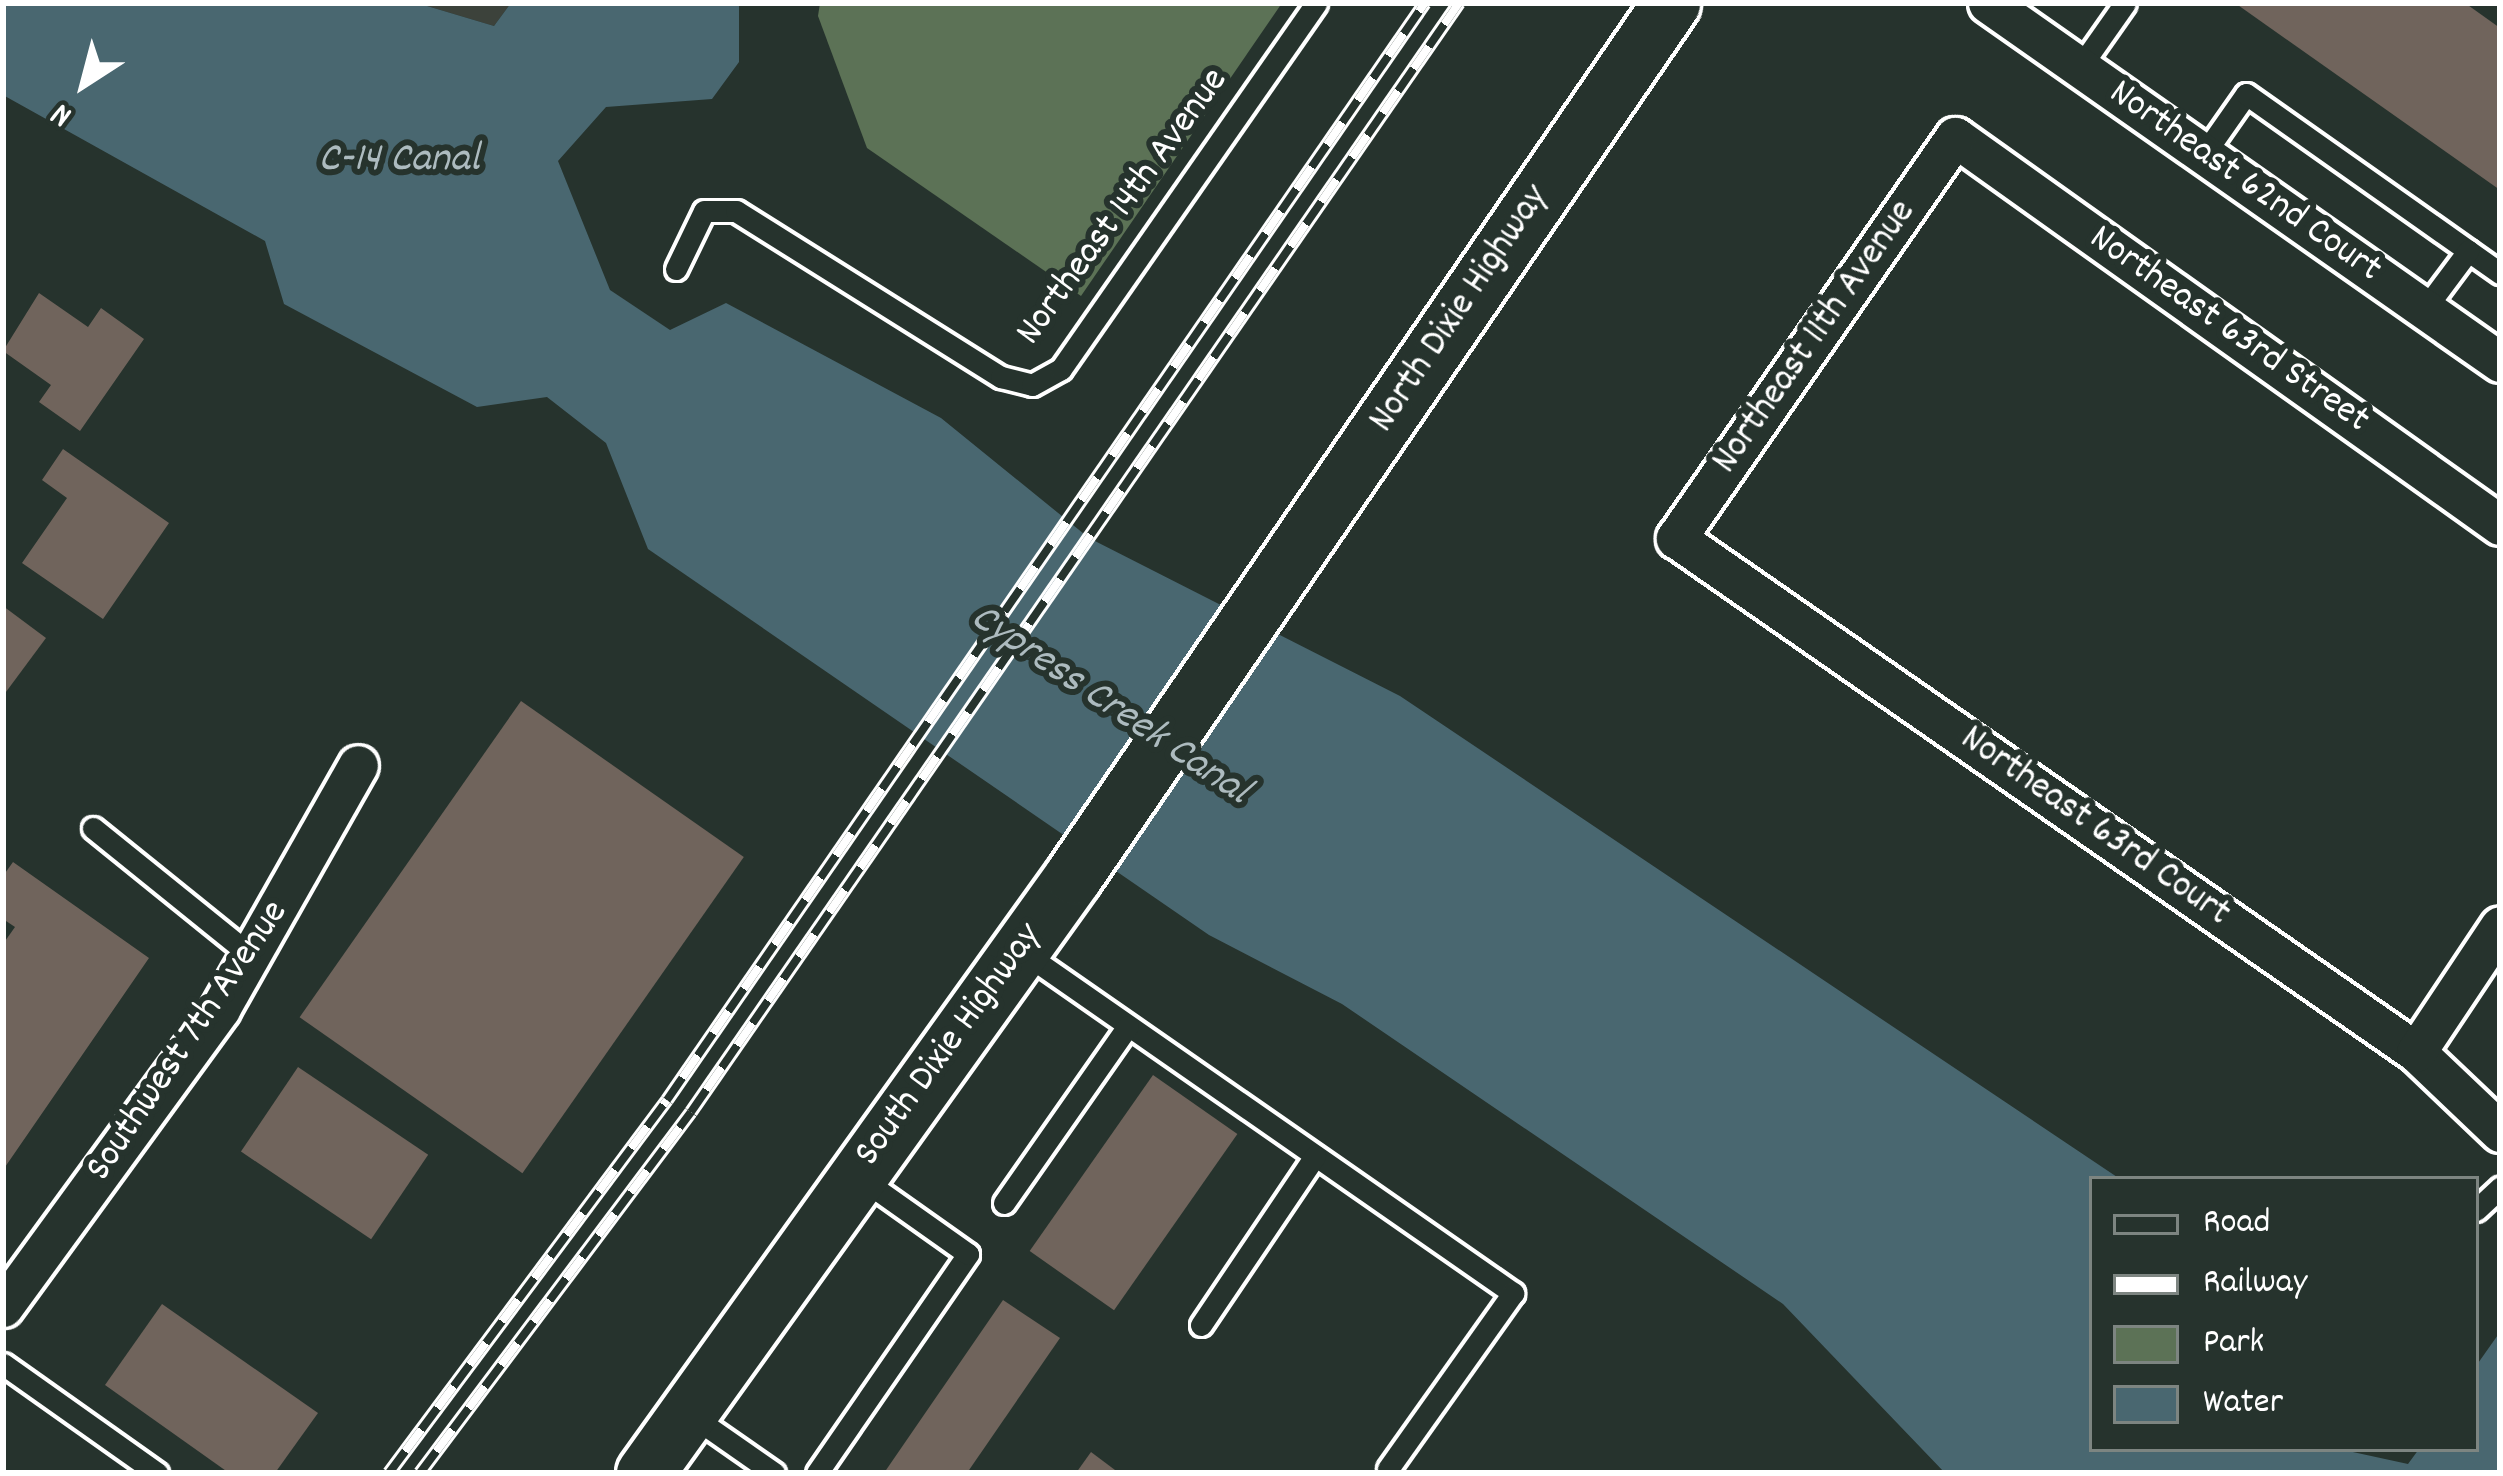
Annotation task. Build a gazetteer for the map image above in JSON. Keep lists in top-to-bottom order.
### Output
{
  "streets": {
    "main road": ["North Dixie Highway", "South Dixie Highway"],
    "street": [
      "Northeast 62nd Court",
      "Northeast 63rd Street",
      "Northeast 11th Avenue",
      "Northeast 63rd Court",
      "Southwest 7th Avenue"
    ],
    "lane": ["Northeast 14th Avenue"]
  },
  "crossings": [
    ["North Dixie Highway", "South Dixie Highway"],
    ["Northeast 63rd Street", "Northeast 11th Avenue"],
    ["Northeast 11th Avenue", "Northeast 63rd Court"]
  ],
  "water": ["C-14 Canal", "Cypress Creek Canal"],
  "legend": [
    "Road",
    "Railway",
    "Park",
    "Water"
  ],
  "north": "bottom left"
}
